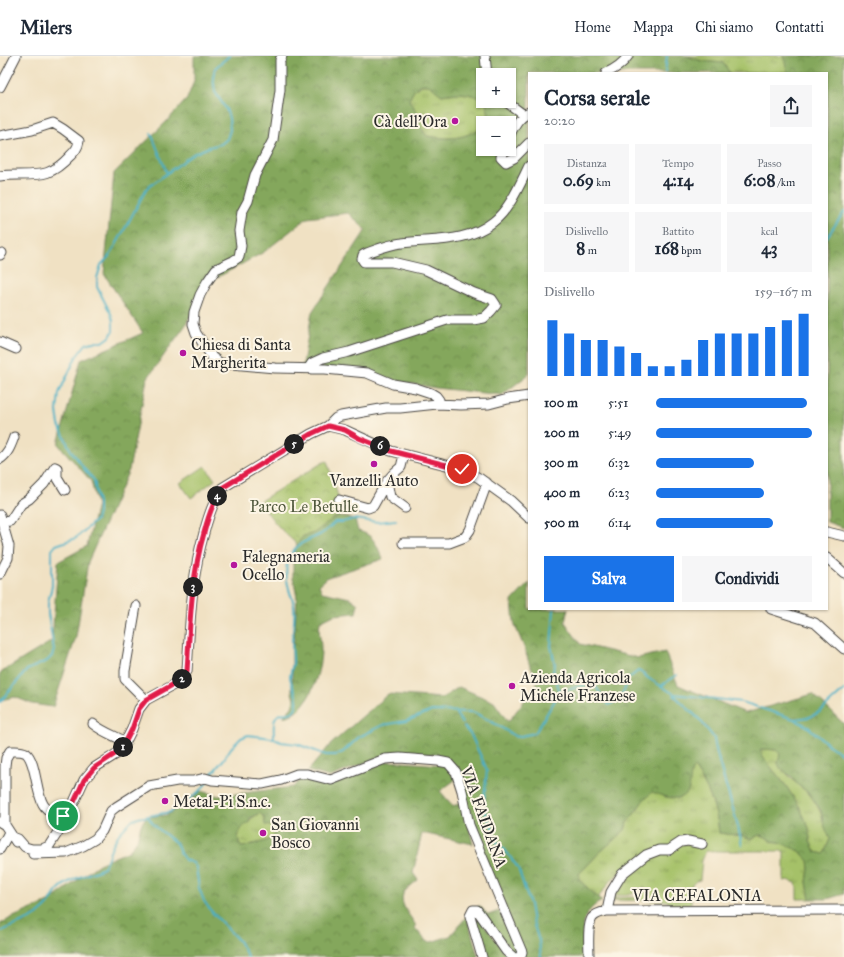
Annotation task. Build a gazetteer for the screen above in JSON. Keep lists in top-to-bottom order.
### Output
{
  "streets": {
    "street": ["VIA FAIDANA", "VIA CEFALONIA"]
  },
  "parks": ["Parco Le Betulle"],
  "places": [
    "Cà dell'Ora",
    "Chiesa di Santa Margherita",
    "Vanzelli Auto",
    "Falegnameria Ocello",
    "Azienda Agricola Michele Franzese",
    "Metal-Pi S.n.c.",
    "San Giovanni Bosco"
  ],
  "page": {
    "header": "Milers",
    "nav": [
      "Home",
      "Mappa",
      "Chi siamo",
      "Contatti"
    ],
    "map_buttons": ["+", "−"],
    "heading": ["Corsa serale", "20:20"],
    "stats": [
      ["Distanza", "0.69 km"],
      ["Tempo", "4:14"],
      ["Passo", "6:08 /km"],
      ["Dislivello", "8 m"],
      ["Battito", "168 bpm"],
      ["kcal", "43"]
    ],
    "chart": ["Dislivello", "159–167 m"],
    "list": [
      {
        "name": "100 m",
        "note": "5:51"
      },
      {
        "name": "200 m",
        "note": "5:49"
      },
      {
        "name": "300 m",
        "note": "6:32"
      },
      {
        "name": "400 m",
        "note": "6:23"
      },
      {
        "name": "500 m",
        "note": "6:14"
      }
    ],
    "pins": [
      "5",
      "6",
      "4",
      "3",
      "2",
      "1"
    ],
    "buttons": ["Salva", "Condividi"]
  }
}
